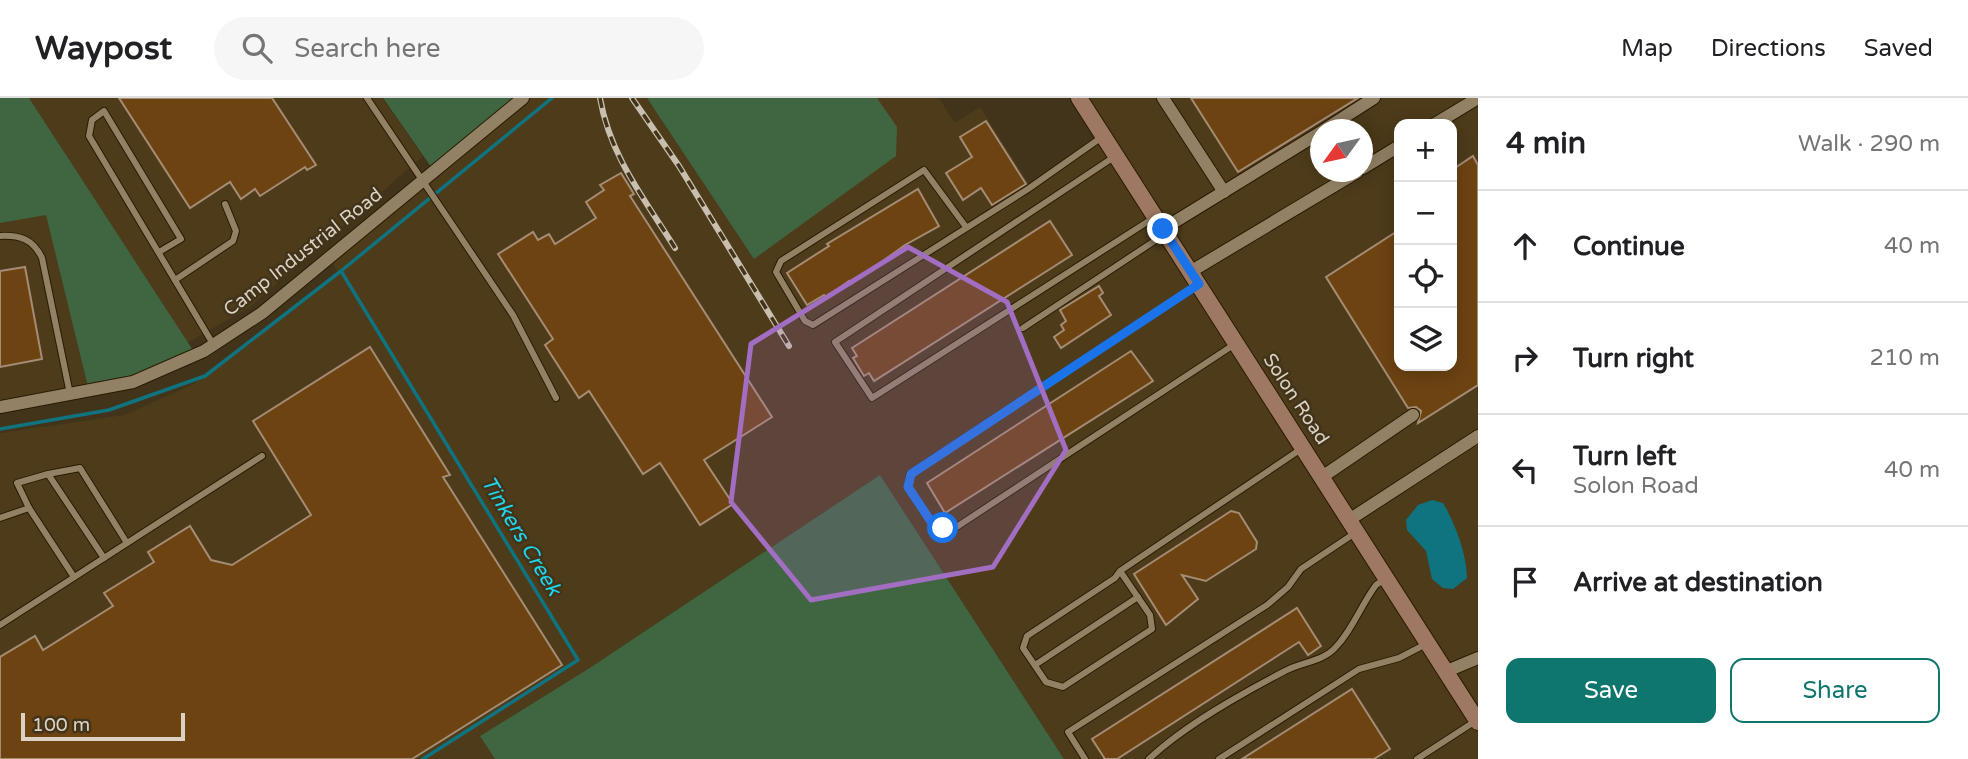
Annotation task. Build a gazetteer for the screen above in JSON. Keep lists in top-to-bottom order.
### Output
{
  "streets": {
    "street": ["Camp Industrial Road", "Solon Road"]
  },
  "water": ["Tinkers Creek"],
  "scale_bar": "100 m",
  "north": "bottom left",
  "page": {
    "header": "Waypost",
    "search": "Search here",
    "nav": ["Map", "Directions", "Saved"],
    "heading": ["4 min", "Walk · 290 m"],
    "map_buttons": ["+", "−"],
    "list": [
      ["Continue", "40 m"],
      ["Turn right", "210 m"],
      ["Turn left", "Solon Road", "40 m"],
      "Arrive at destination"
    ],
    "buttons": ["Save", "Share"],
    "scale": "100 m"
  }
}
